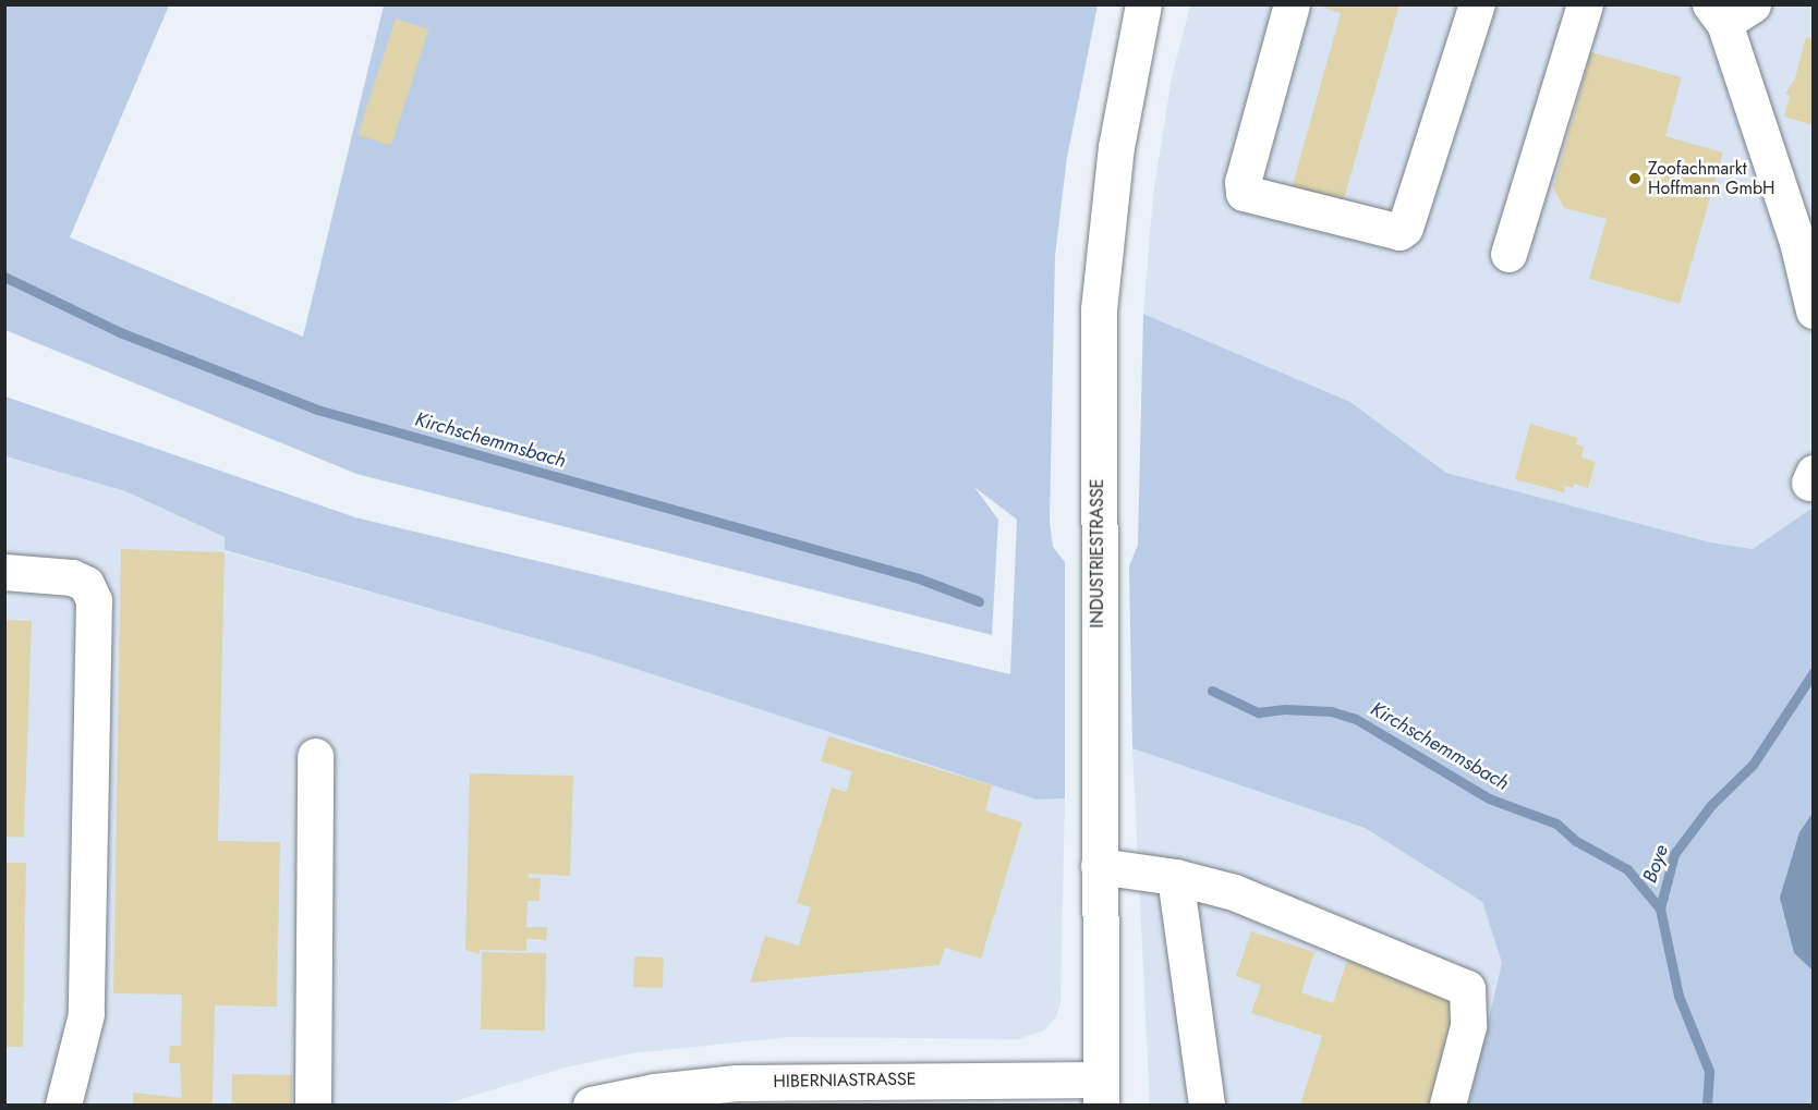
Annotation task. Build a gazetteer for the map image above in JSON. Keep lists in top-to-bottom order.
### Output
{
  "streets": {
    "street": ["INDUSTRIESTRASSE", "HIBERNIASTRASSE"]
  },
  "crossings": [
    ["INDUSTRIESTRASSE", "HIBERNIASTRASSE"]
  ],
  "water": ["Kirchschemmsbach", "Boye"],
  "places": ["Zoofachmarkt Hoffmann GmbH"]
}
